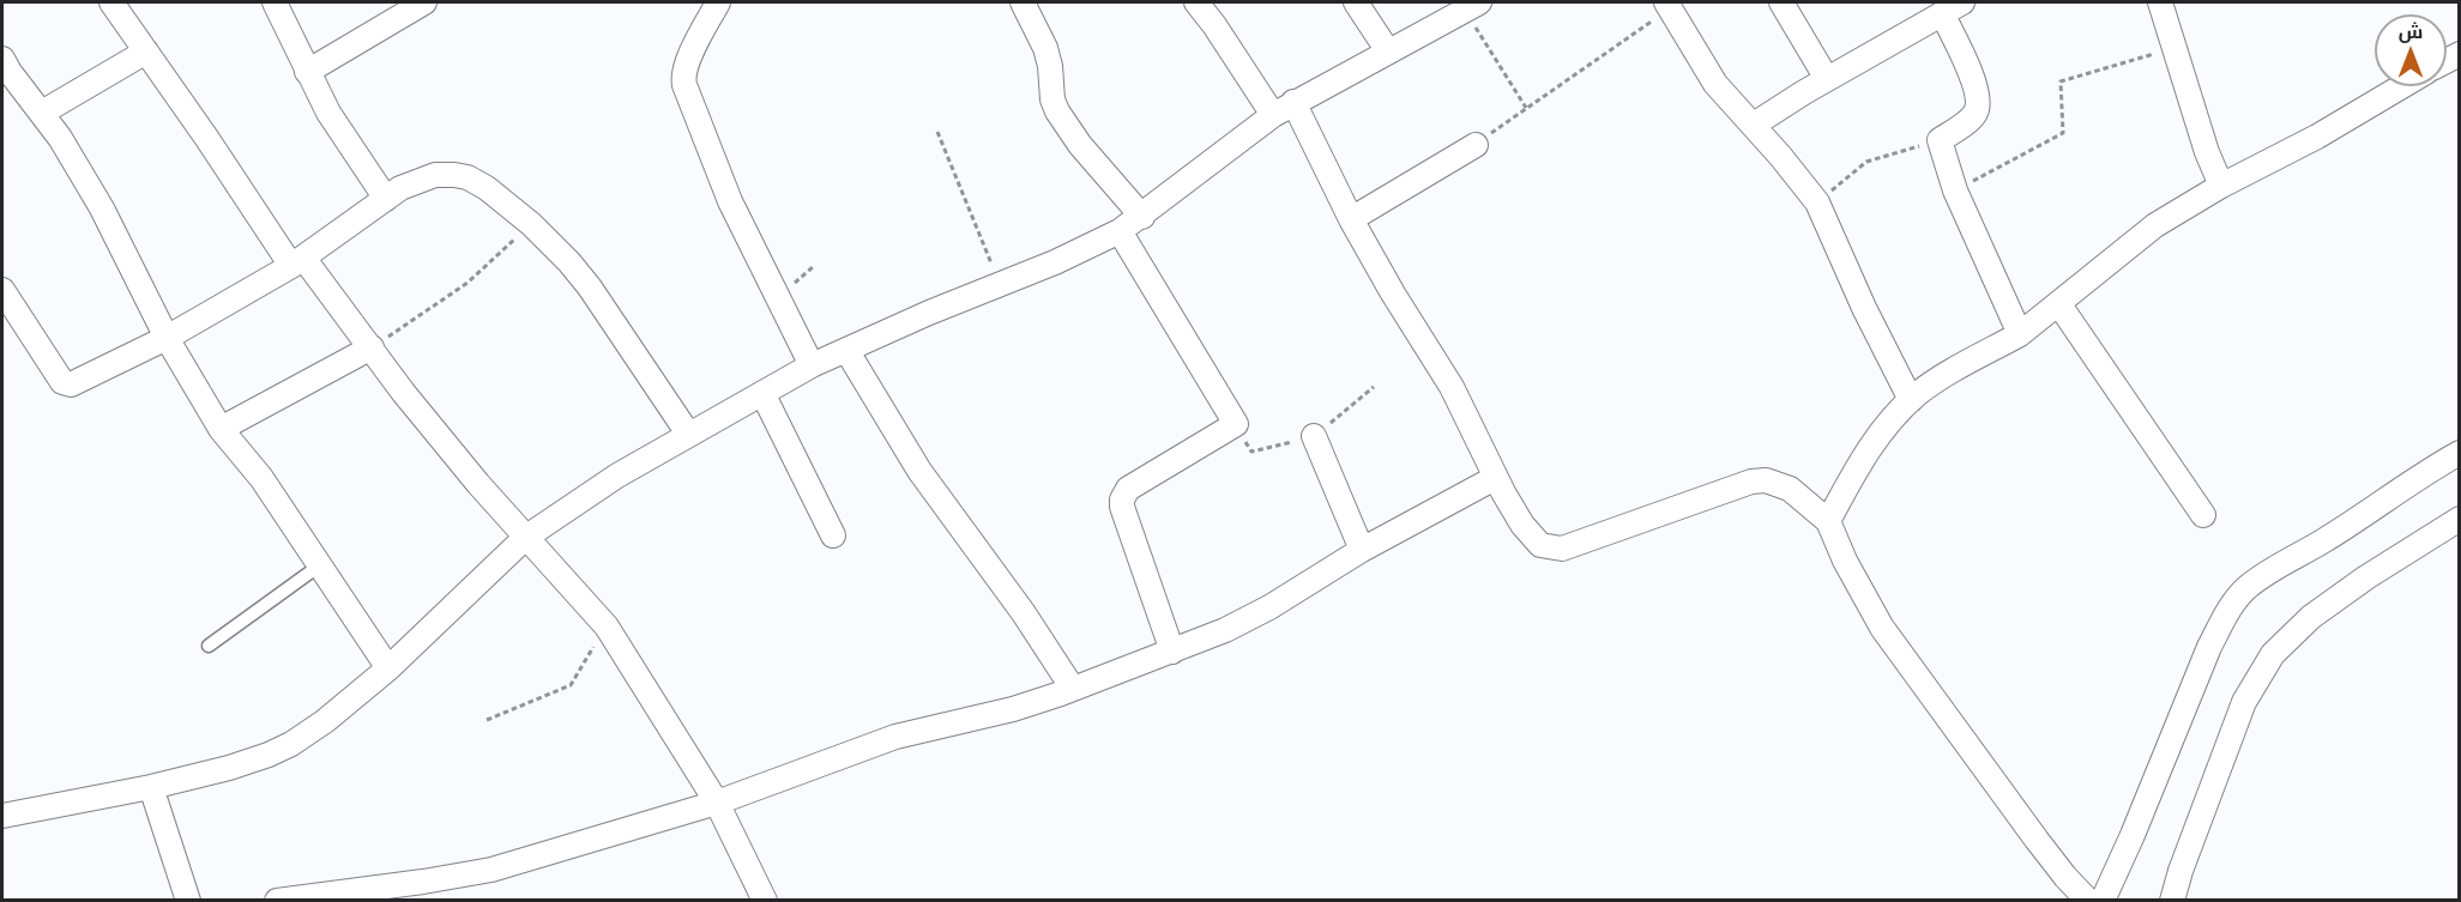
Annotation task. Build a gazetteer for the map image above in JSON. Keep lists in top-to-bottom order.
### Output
{
  "north": "top"
}
